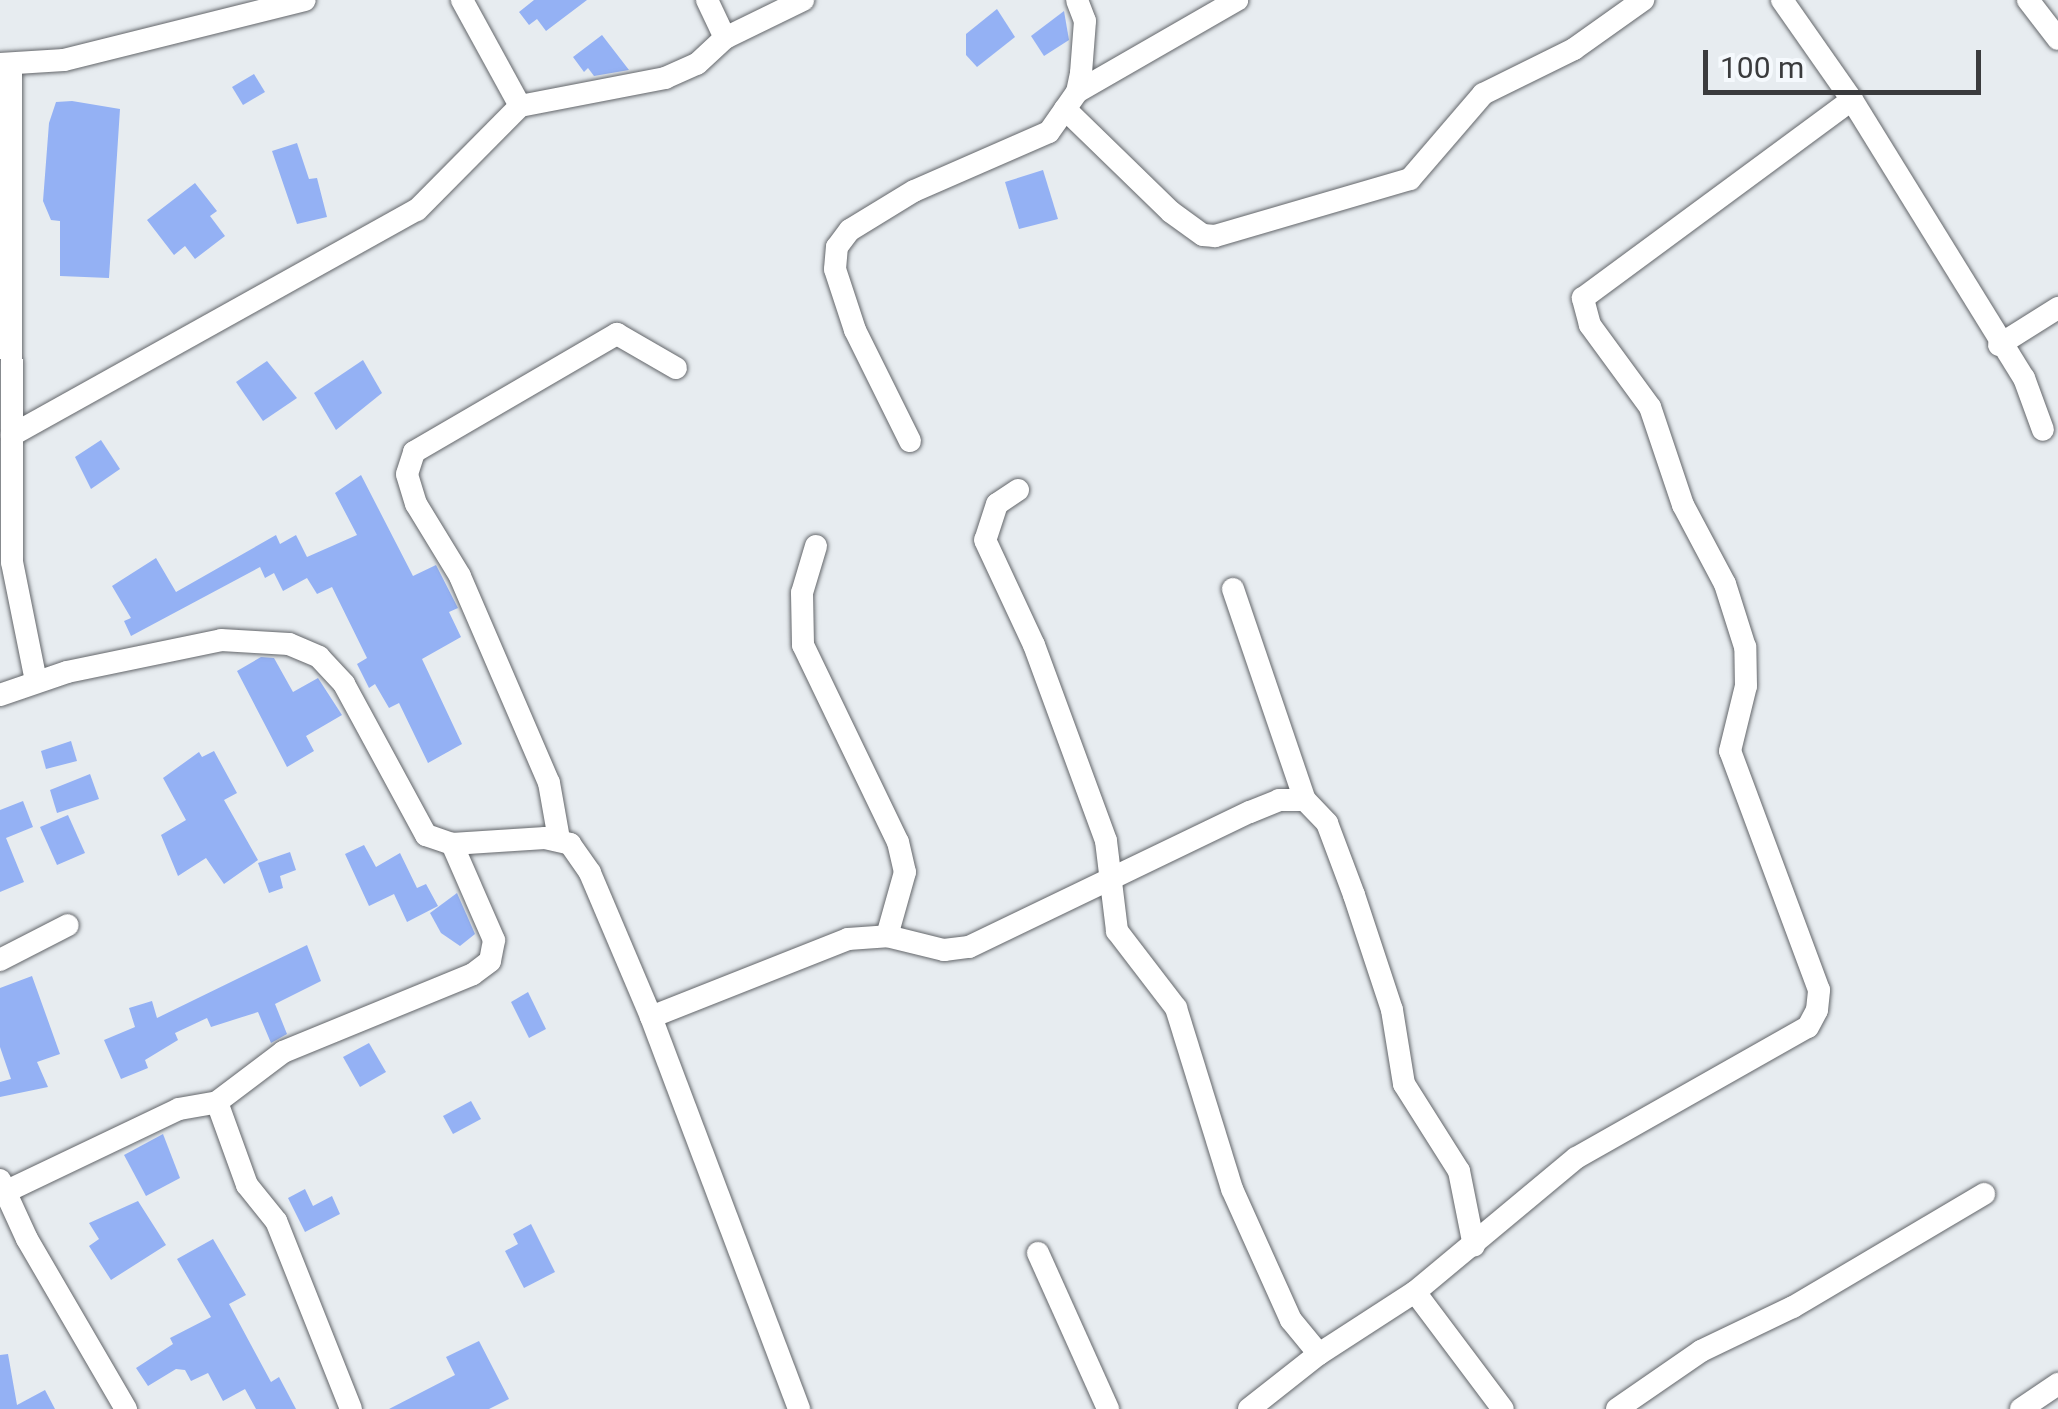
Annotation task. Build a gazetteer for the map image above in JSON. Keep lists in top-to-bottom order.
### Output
{
  "scale_bar": "100 m"
}
